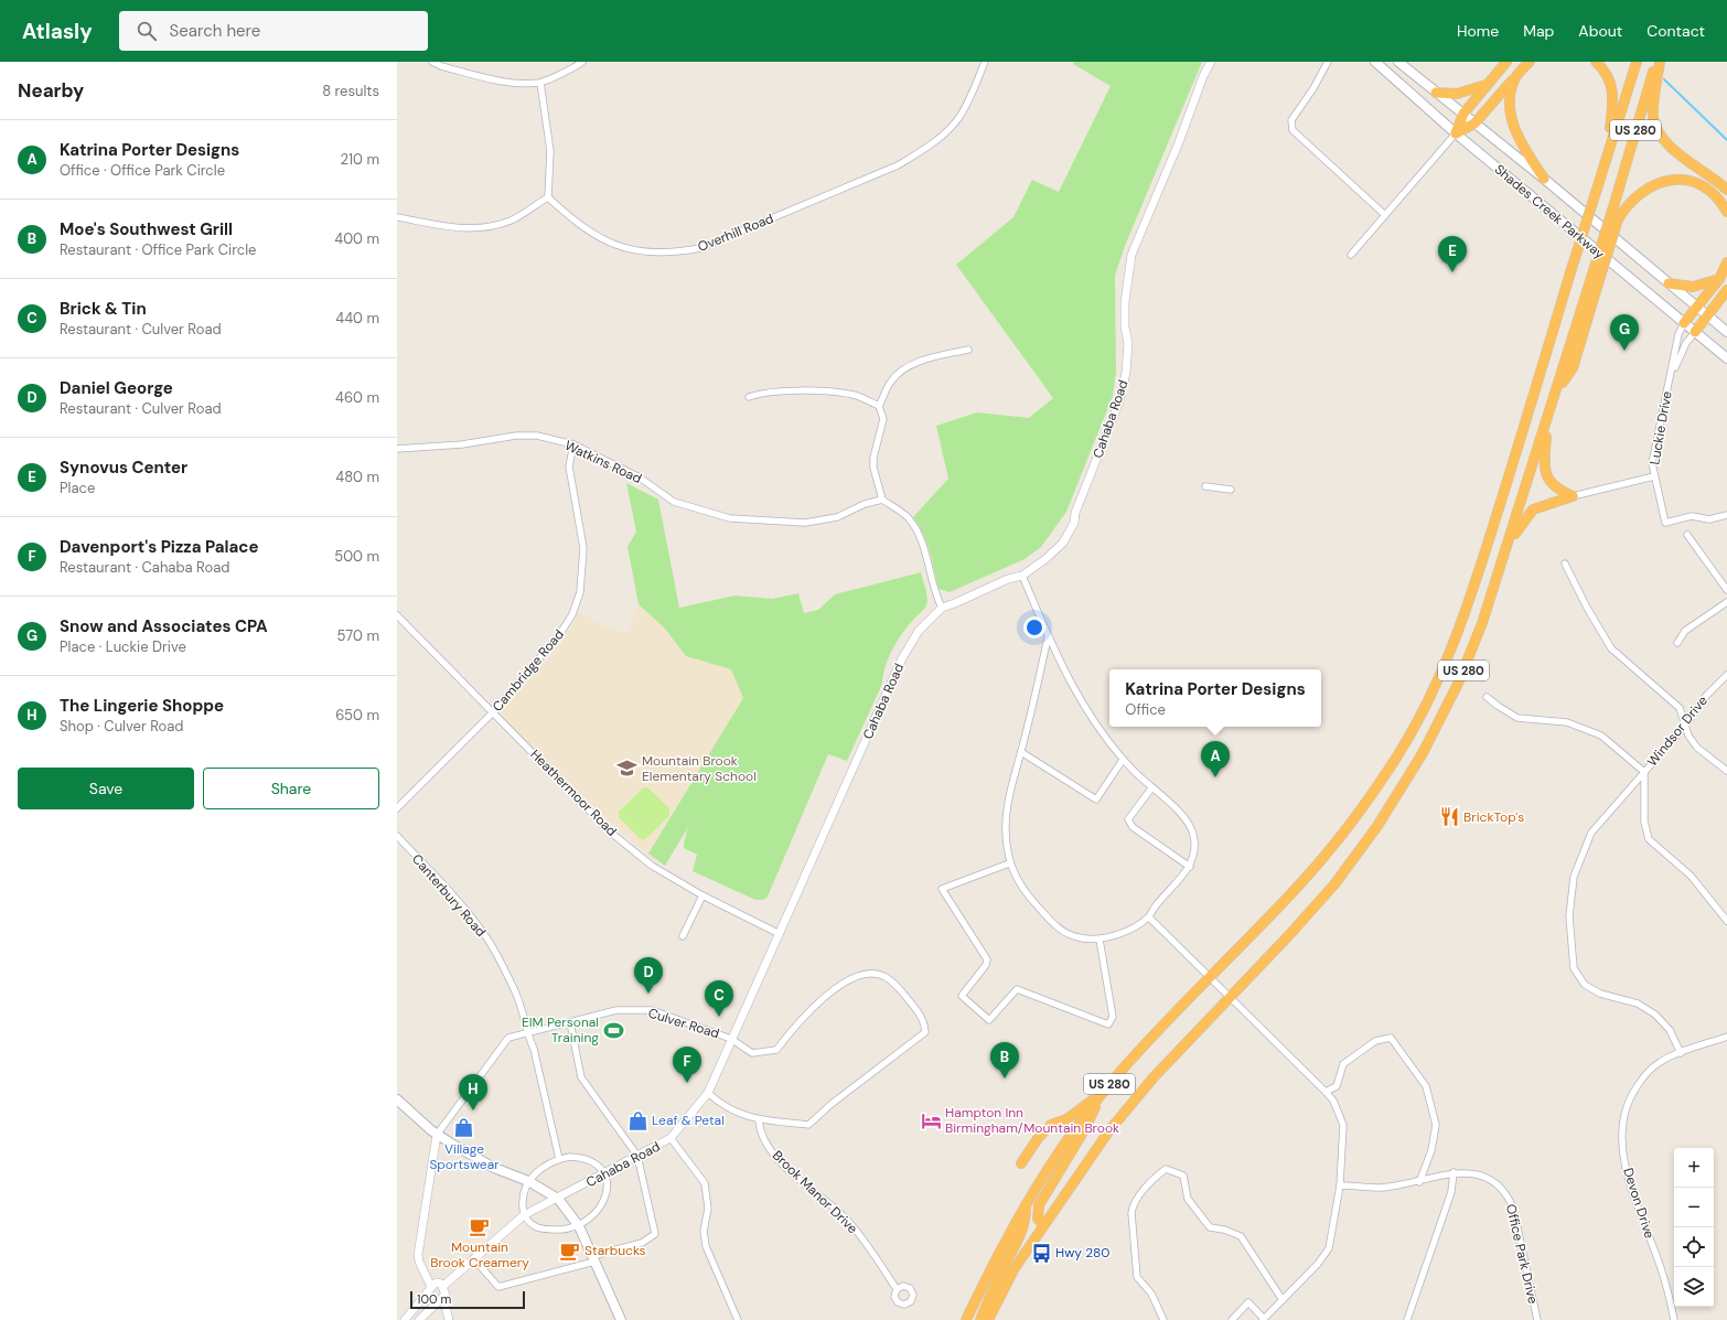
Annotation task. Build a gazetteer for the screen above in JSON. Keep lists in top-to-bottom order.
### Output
{
  "streets": {
    "highway": ["US 280"],
    "main road": ["Shades Creek Parkway"],
    "street": [
      "Overhill Road",
      "Cahaba Road",
      "Luckie Drive",
      "Watkins Road",
      "Cambridge Road",
      "Windsor Drive",
      "Heathermoor Road",
      "Canterbury Road",
      "Culver Road",
      "Brook Manor Drive",
      "Devon Drive",
      "Office Park Drive"
    ]
  },
  "crossings": [
    ["Shades Creek Parkway", "Luckie Drive"],
    ["Cahaba Road", "Heathermoor Road"],
    ["Cahaba Road", "Culver Road"],
    ["Watkins Road", "Cambridge Road"],
    ["Cambridge Road", "Heathermoor Road"],
    ["Canterbury Road", "Culver Road"],
    ["Culver Road", "Brook Manor Drive"]
  ],
  "places": {
    "school or university": ["Mountain Brook Elementary School"],
    "restaurant": ["BrickTop's"],
    "sports": ["EIM Personal Training"],
    "shop": ["Leaf & Petal", "Village Sportswear"],
    "hotel": ["Hampton Inn Birmingham/Mountain Brook"],
    "cafe": ["Mountain Brook Creamery", "Starbucks"],
    "bus stop": ["Hwy 280"]
  },
  "scale_bar": "100 m",
  "page": {
    "header": "Atlasly",
    "search": "Search here",
    "nav": [
      "Home",
      "Map",
      "About",
      "Contact"
    ],
    "heading": ["Nearby", "8 results"],
    "list": [
      {
        "mark": "A",
        "name": "Katrina Porter Designs",
        "note": "Office · Office Park Circle",
        "value": "210 m"
      },
      {
        "mark": "B",
        "name": "Moe's Southwest Grill",
        "note": "Restaurant · Office Park Circle",
        "value": "400 m"
      },
      {
        "mark": "C",
        "name": "Brick & Tin",
        "note": "Restaurant · Culver Road",
        "value": "440 m"
      },
      {
        "mark": "D",
        "name": "Daniel George",
        "note": "Restaurant · Culver Road",
        "value": "460 m"
      },
      {
        "mark": "E",
        "name": "Synovus Center",
        "note": "Place",
        "value": "480 m"
      },
      {
        "mark": "F",
        "name": "Davenport's Pizza Palace",
        "note": "Restaurant · Cahaba Road",
        "value": "500 m"
      },
      {
        "mark": "G",
        "name": "Snow and Associates CPA",
        "note": "Place · Luckie Drive",
        "value": "570 m"
      },
      {
        "mark": "H",
        "name": "The Lingerie Shoppe",
        "note": "Shop · Culver Road",
        "value": "650 m"
      }
    ],
    "pins": [
      "E",
      "G",
      "A",
      "D",
      "C",
      "B",
      "F",
      "H"
    ],
    "popup": ["Katrina Porter Designs", "Office"],
    "buttons": ["Save", "Share"],
    "map_buttons": ["+", "−"],
    "scale": "100 m"
  }
}
